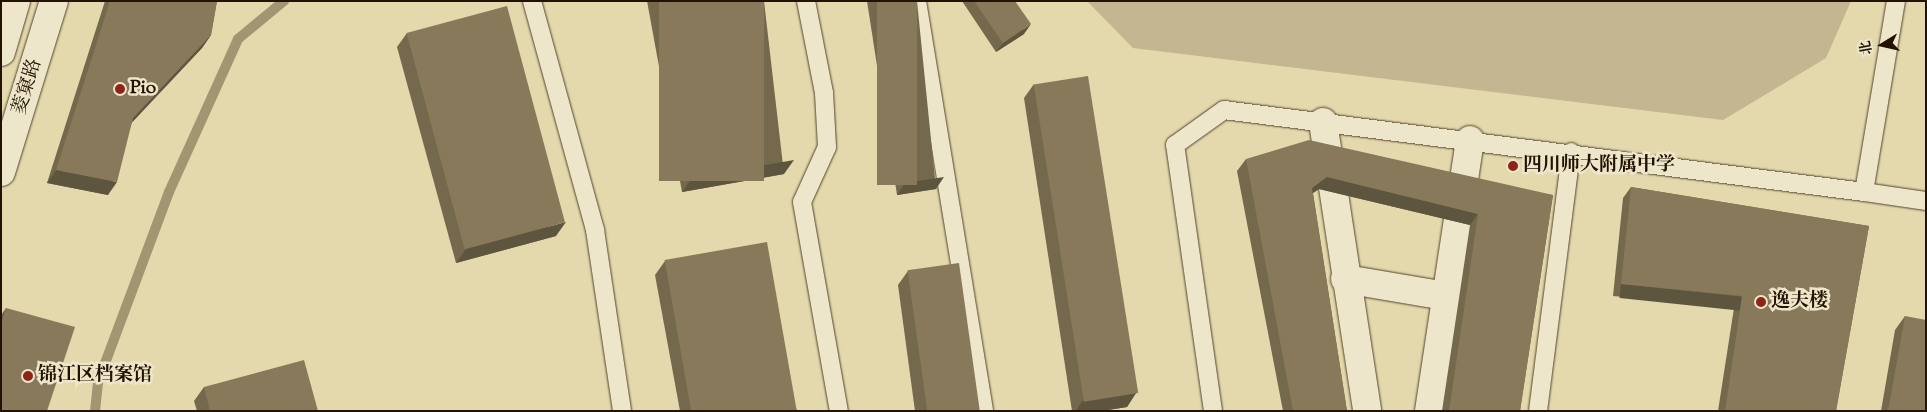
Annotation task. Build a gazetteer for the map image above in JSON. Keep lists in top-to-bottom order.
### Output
{
  "streets": {
    "street": ["菱窠路"]
  },
  "places": [
    "Pio",
    "四川师大附属中学",
    "逸夫楼",
    "锦江区档案馆"
  ],
  "north": "left"
}
